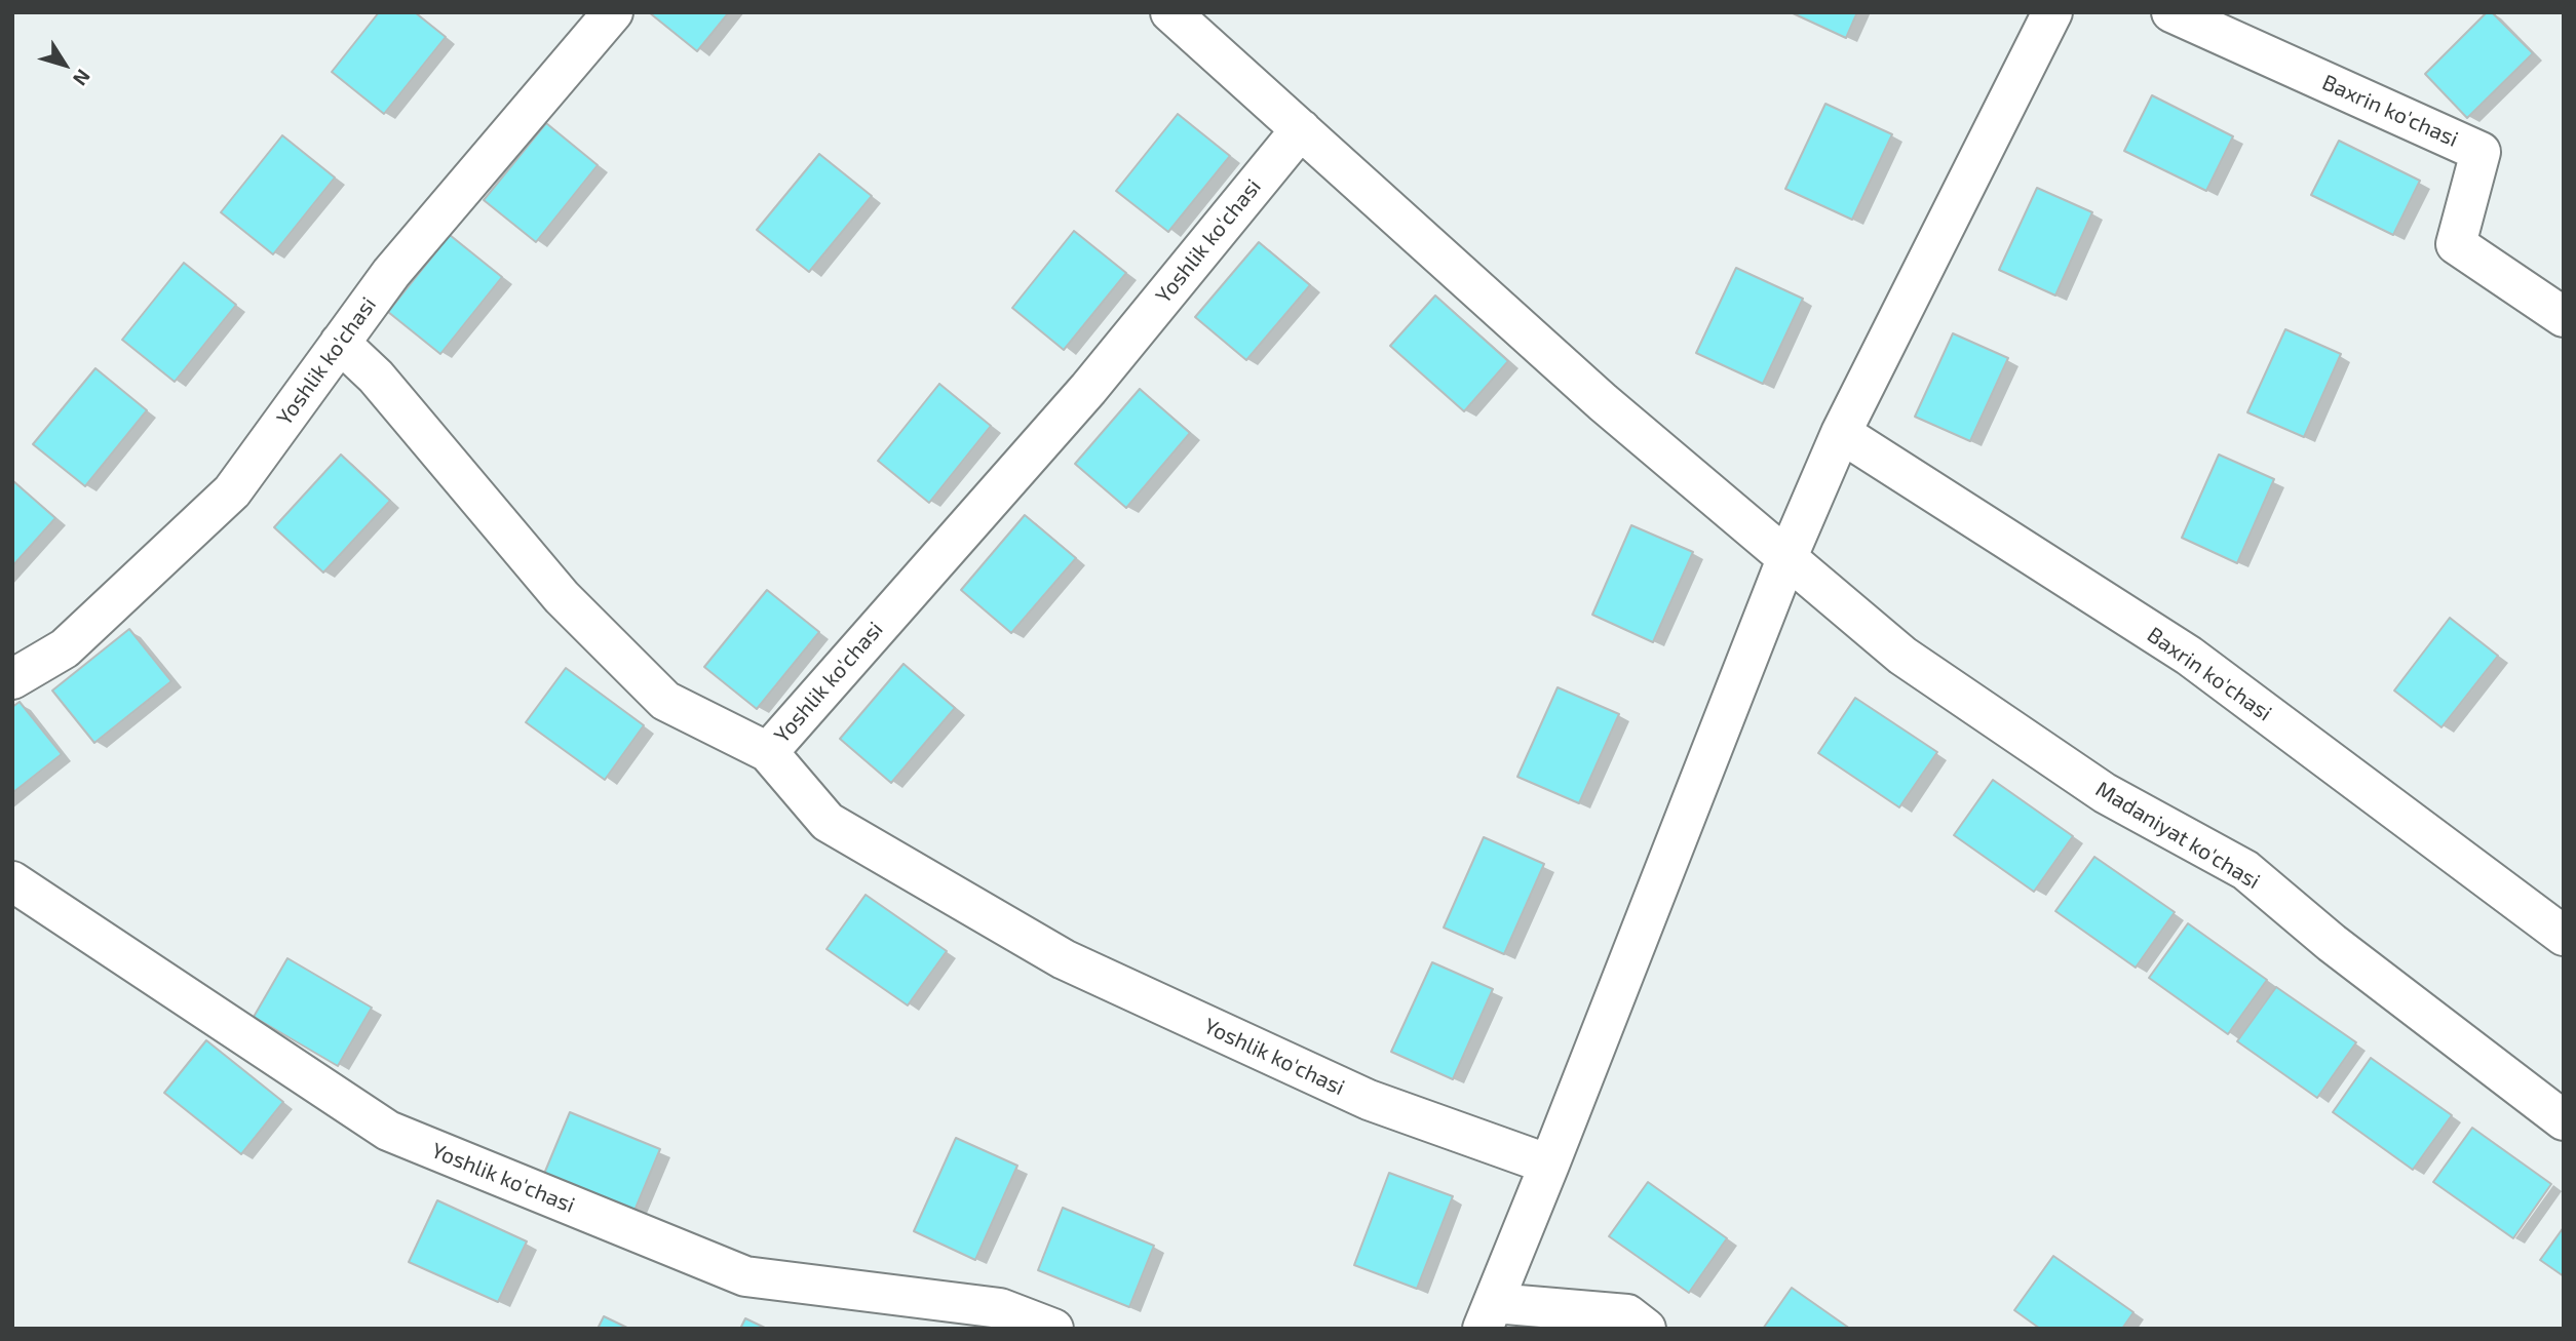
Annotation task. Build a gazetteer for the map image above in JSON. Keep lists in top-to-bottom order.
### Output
{
  "streets": {
    "street": ["Baxrin ko'chasi", "Yoshlik ko'chasi", "Madaniyat ko'chasi"]
  },
  "north": "bottom right"
}
